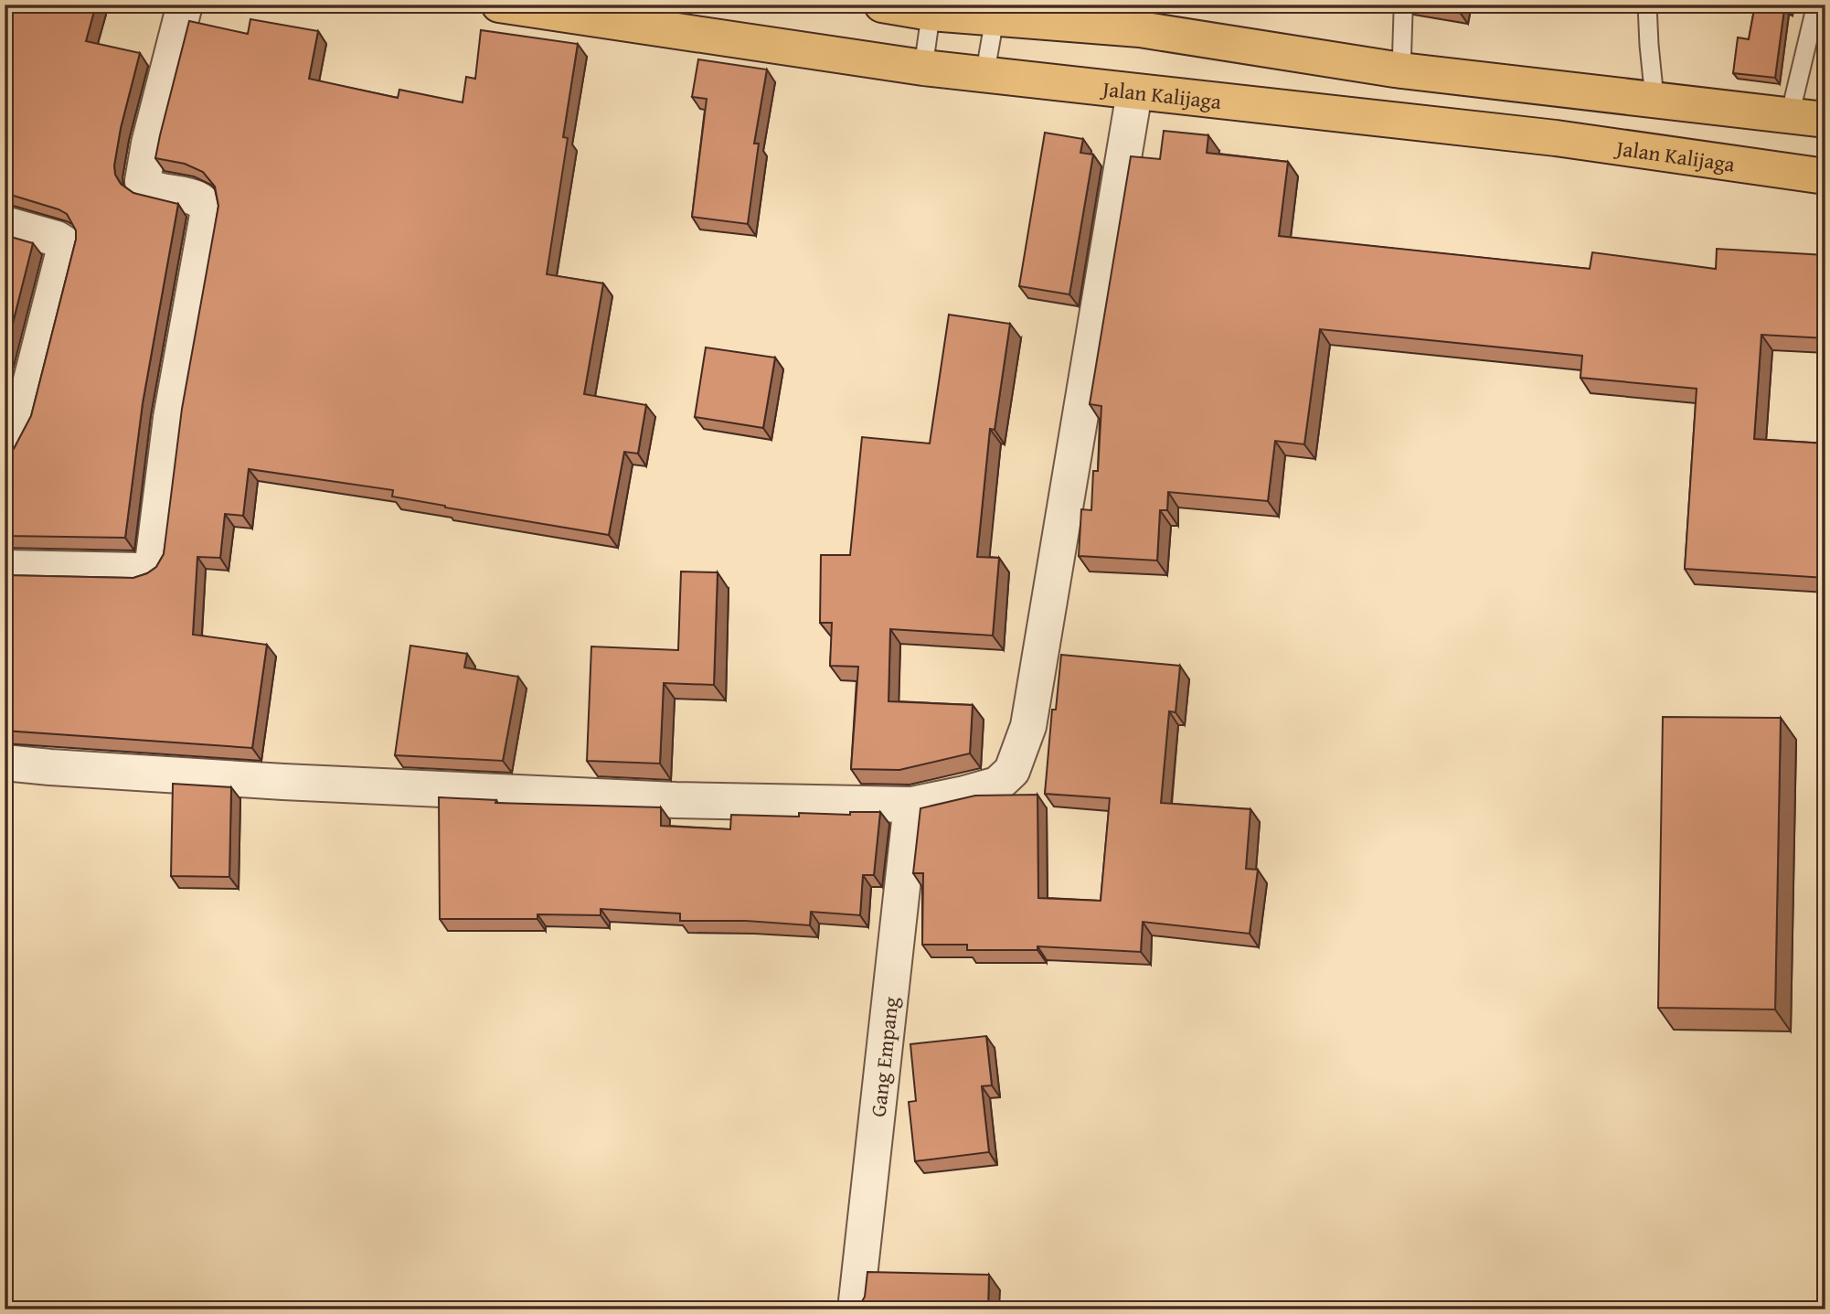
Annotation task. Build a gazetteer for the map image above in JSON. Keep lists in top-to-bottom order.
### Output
{
  "streets": {
    "highway": ["Jalan Kalijaga"],
    "street": ["Gang Empang"]
  }
}
